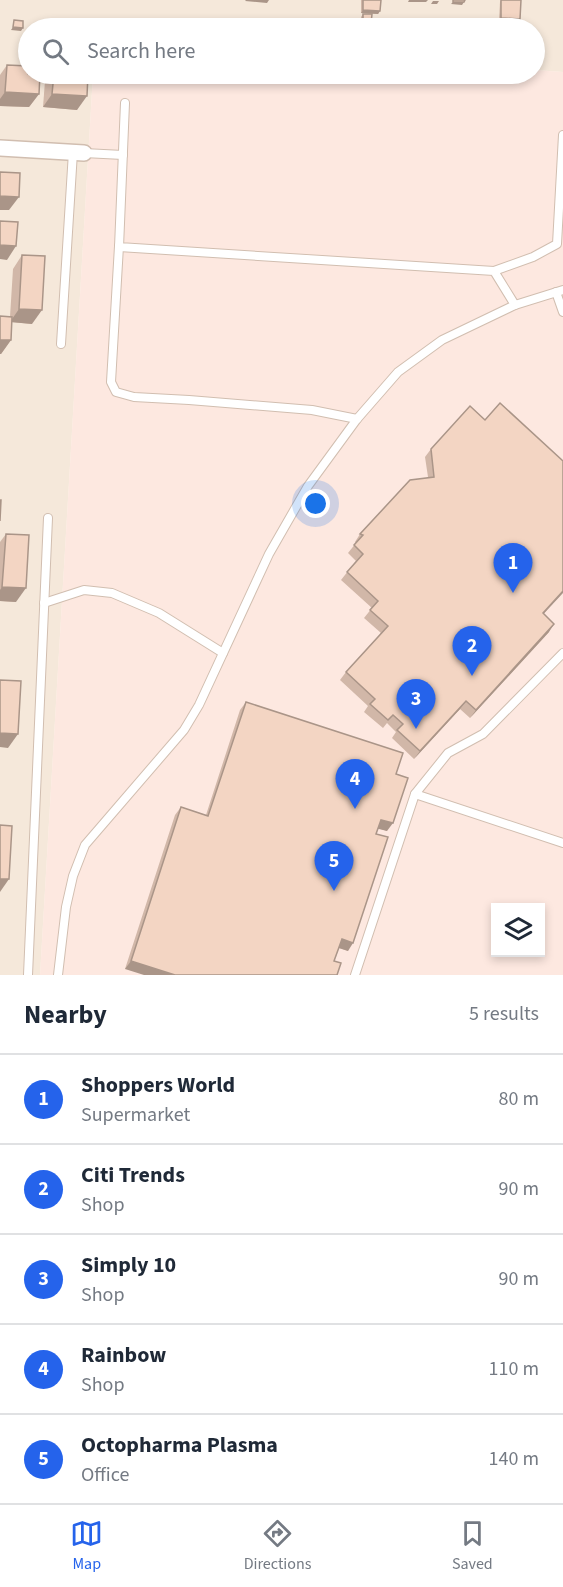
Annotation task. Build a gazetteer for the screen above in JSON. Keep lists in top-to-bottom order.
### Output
{
  "page": {
    "search": "Search here",
    "pins": [
      "1",
      "2",
      "3",
      "4",
      "5"
    ],
    "heading": ["Nearby", "5 results"],
    "list": [
      {
        "mark": "1",
        "name": "Shoppers World",
        "note": "Supermarket",
        "value": "80 m"
      },
      {
        "mark": "2",
        "name": "Citi Trends",
        "note": "Shop",
        "value": "90 m"
      },
      {
        "mark": "3",
        "name": "Simply 10",
        "note": "Shop",
        "value": "90 m"
      },
      {
        "mark": "4",
        "name": "Rainbow",
        "note": "Shop",
        "value": "110 m"
      },
      {
        "mark": "5",
        "name": "Octopharma Plasma",
        "note": "Office",
        "value": "140 m"
      }
    ],
    "nav": ["Map", "Directions", "Saved"]
  }
}
